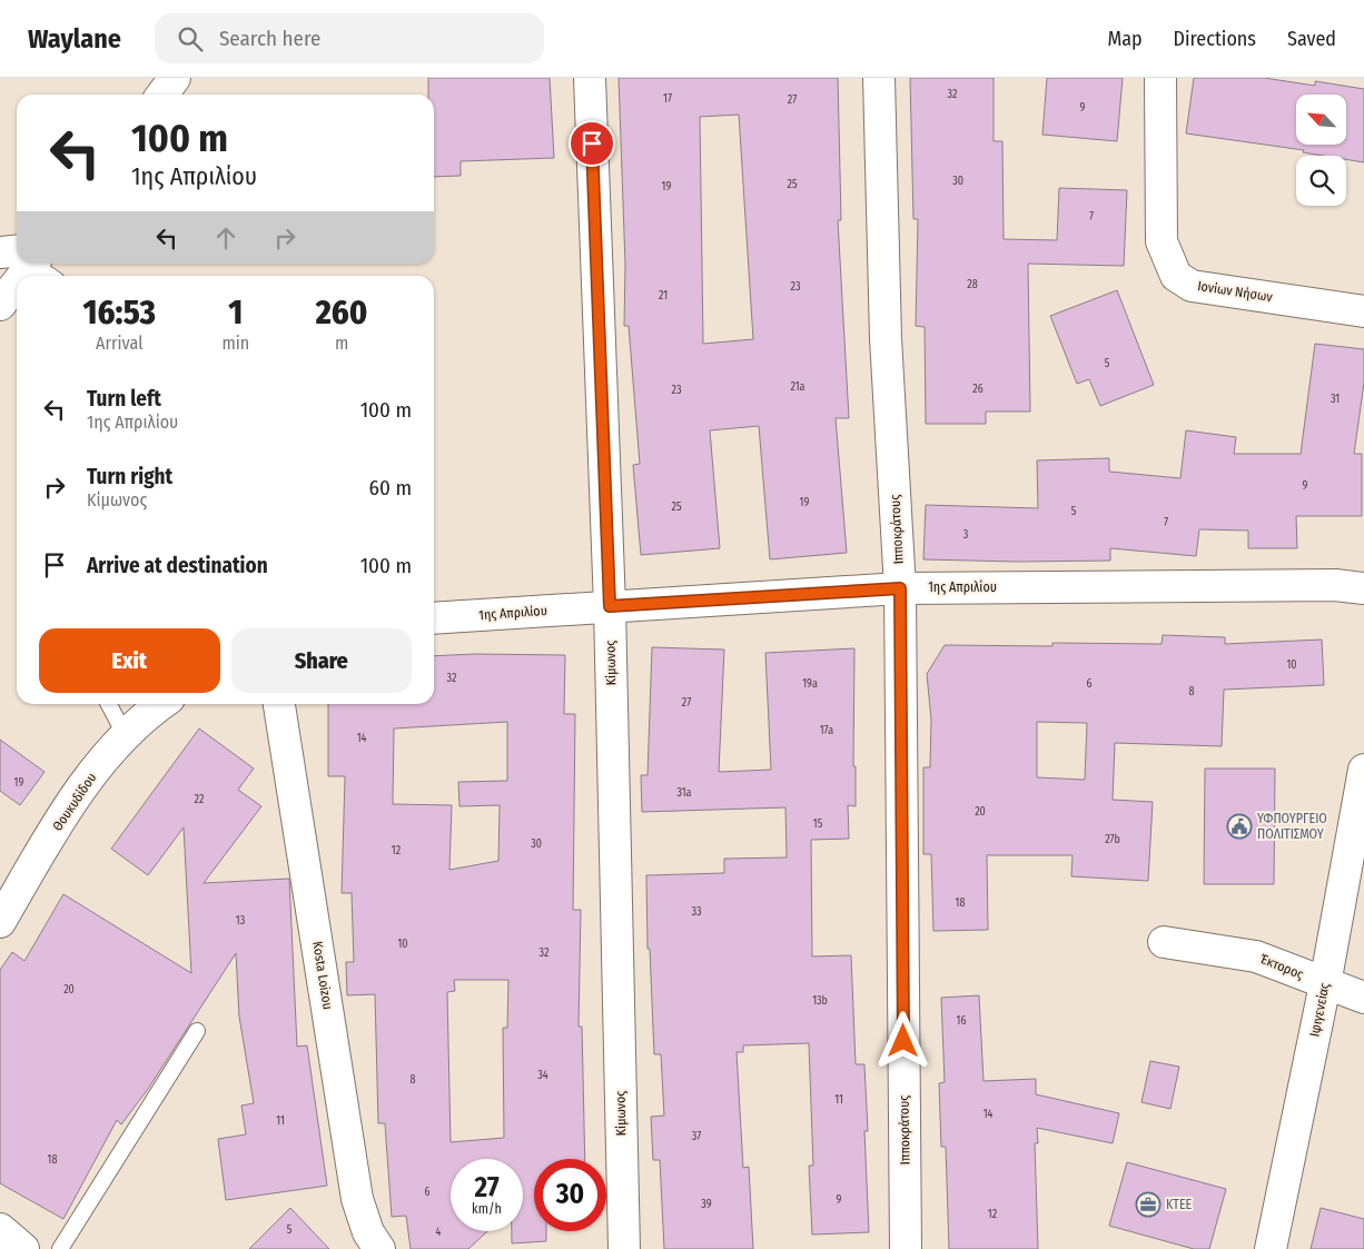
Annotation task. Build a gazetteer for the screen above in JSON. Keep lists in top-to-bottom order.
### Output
{
  "streets": {
    "street": [
      "Ιονίων Νήσων",
      "Ιπποκράτους",
      "1ης Απριλίου",
      "Κίμωνος",
      "Θουκυδίδου",
      "Έκτορος",
      "Kosta Loizou",
      "Ιφιγενείας"
    ]
  },
  "crossings": [
    ["Ιπποκράτους", "1ης Απριλίου"],
    ["1ης Απριλίου", "Κίμωνος"],
    ["Έκτορος", "Ιφιγενείας"]
  ],
  "places": {
    "public building": ["ΥΦΠΟΥΡΓΕΙΟ ΠΟΛΙΤΙΣΜΟΥ"],
    "office": ["KTEE"]
  },
  "house_numbers": [
    "32",
    "17",
    "27",
    "9",
    "30",
    "25",
    "19",
    "7",
    "28",
    "23",
    "21",
    "5",
    "21a",
    "26",
    "23",
    "31",
    "9",
    "19",
    "25",
    "5",
    "7",
    "3",
    "10",
    "32",
    "19a",
    "6",
    "8",
    "27",
    "17a",
    "14",
    "19",
    "31a",
    "22",
    "20",
    "15",
    "27b",
    "30",
    "12",
    "18",
    "33",
    "13",
    "10",
    "32",
    "20",
    "13b",
    "16",
    "34",
    "8",
    "11",
    "14",
    "11",
    "37",
    "18",
    "6",
    "9",
    "39",
    "12",
    "5",
    "4"
  ],
  "north": "top left",
  "page": {
    "header": "Waylane",
    "search": "Search here",
    "nav": ["Map", "Directions", "Saved"],
    "turn": ["100 m", "1ης Απριλίου"],
    "eta": [
      "16:53",
      "Arrival",
      "1",
      "min",
      "260",
      "m"
    ],
    "list": [
      {
        "name": "Turn left",
        "note": "1ης Απριλίου",
        "value": "100 m"
      },
      {
        "name": "Turn right",
        "note": "Κίμωνος",
        "value": "60 m"
      },
      {
        "name": "Arrive at destination",
        "value": "100 m"
      }
    ],
    "buttons": ["Exit", "Share"],
    "speed": "27 km/h",
    "limit": "30"
  }
}
